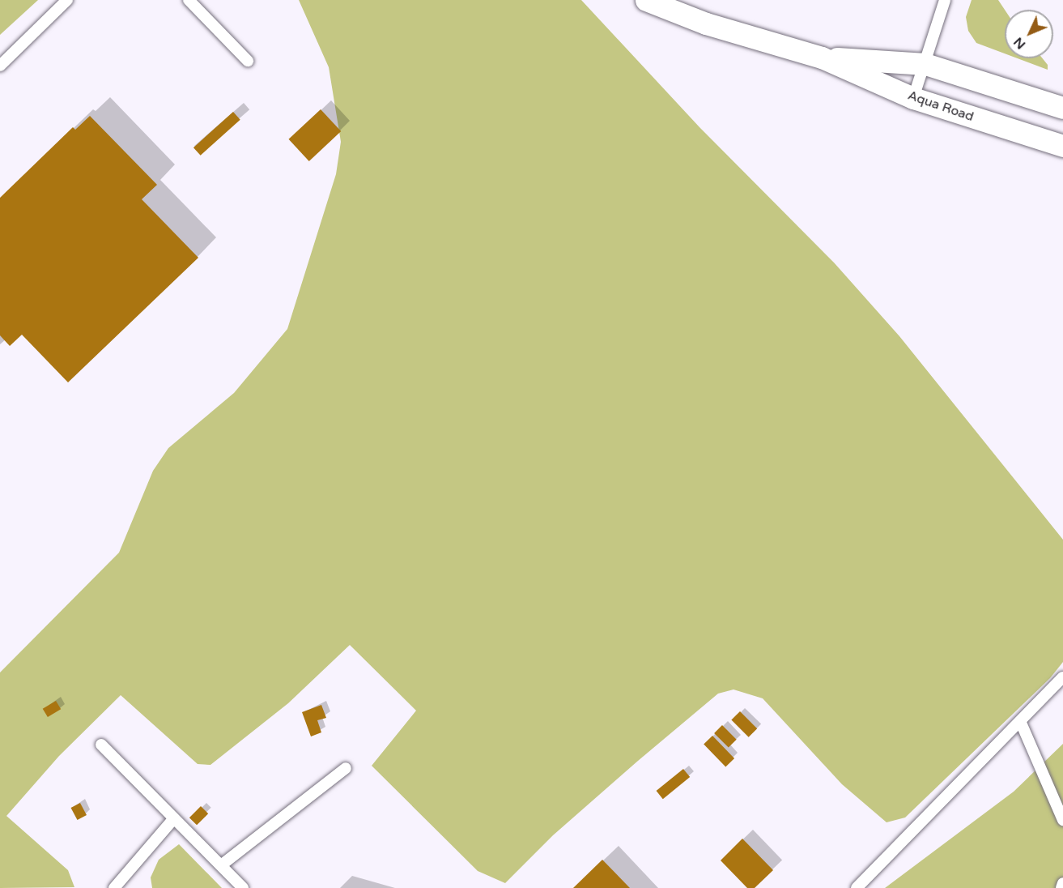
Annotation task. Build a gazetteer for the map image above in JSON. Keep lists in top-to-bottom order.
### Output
{
  "streets": {
    "street": ["Aqua Road"]
  },
  "north": "bottom left"
}
